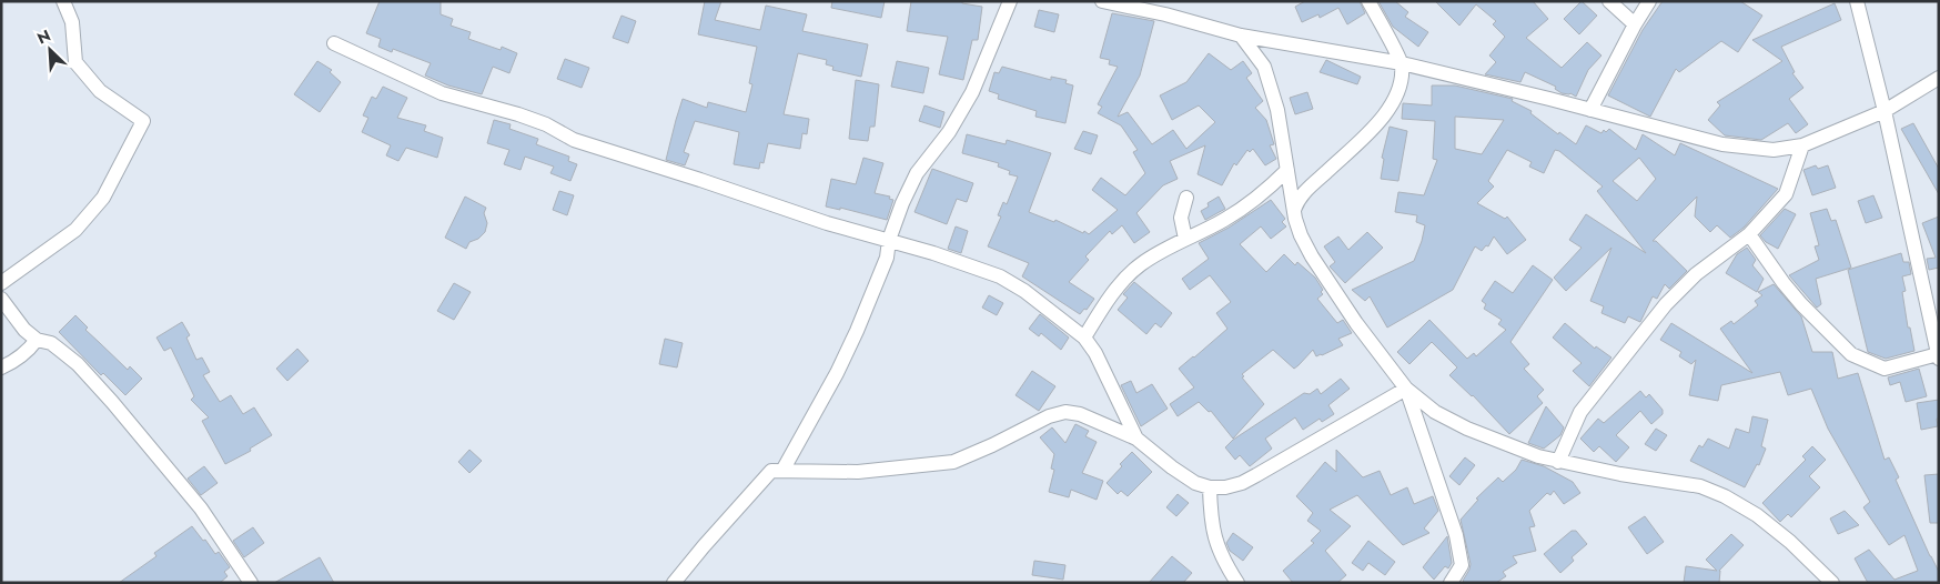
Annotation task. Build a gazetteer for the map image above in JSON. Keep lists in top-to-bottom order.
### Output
{
  "north": "top left"
}
